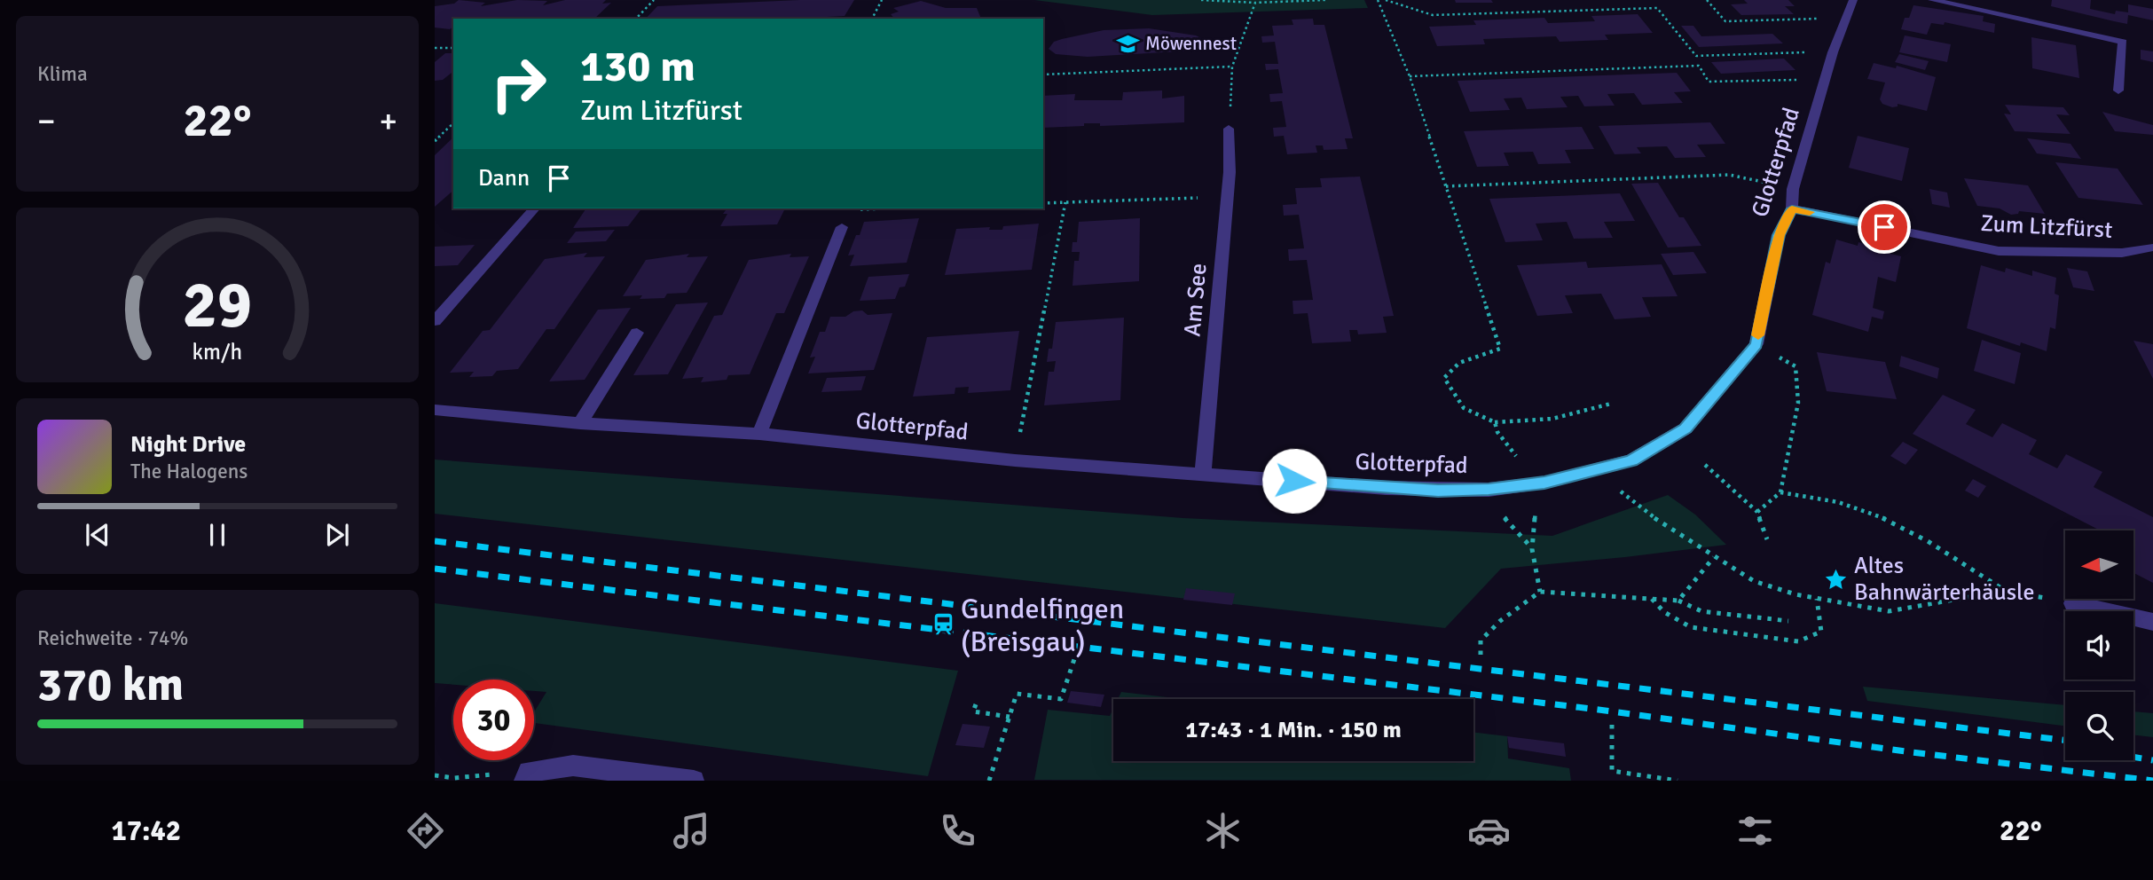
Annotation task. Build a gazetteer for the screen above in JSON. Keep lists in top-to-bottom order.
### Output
{
  "streets": {
    "street": ["Glotterpfad", "Zum Litzfürst", "Am See"]
  },
  "crossings": [
    ["Glotterpfad", "Zum Litzfürst"],
    ["Glotterpfad", "Am See"]
  ],
  "places": {
    "school or university": ["Möwennest"],
    "place": ["Altes Bahnwärterhäusle"],
    "station": ["Gundelfingen (Breisgau)"]
  },
  "north": "left",
  "page": {
    "tile": [
      "Klima",
      ["Reichweite · 74%", "370 km"]
    ],
    "turn": ["130 m", "Zum Litzfürst"],
    "heat": ["−", "22°", "+"],
    "then": "Dann",
    "song": ["Night Drive", "The Halogens"],
    "limit": "30",
    "trip": "17:43 · 1 Min. · 150 m",
    "tabs": ["17:42", "22°"],
    "gauge": ["29", "km/h"]
  }
}
